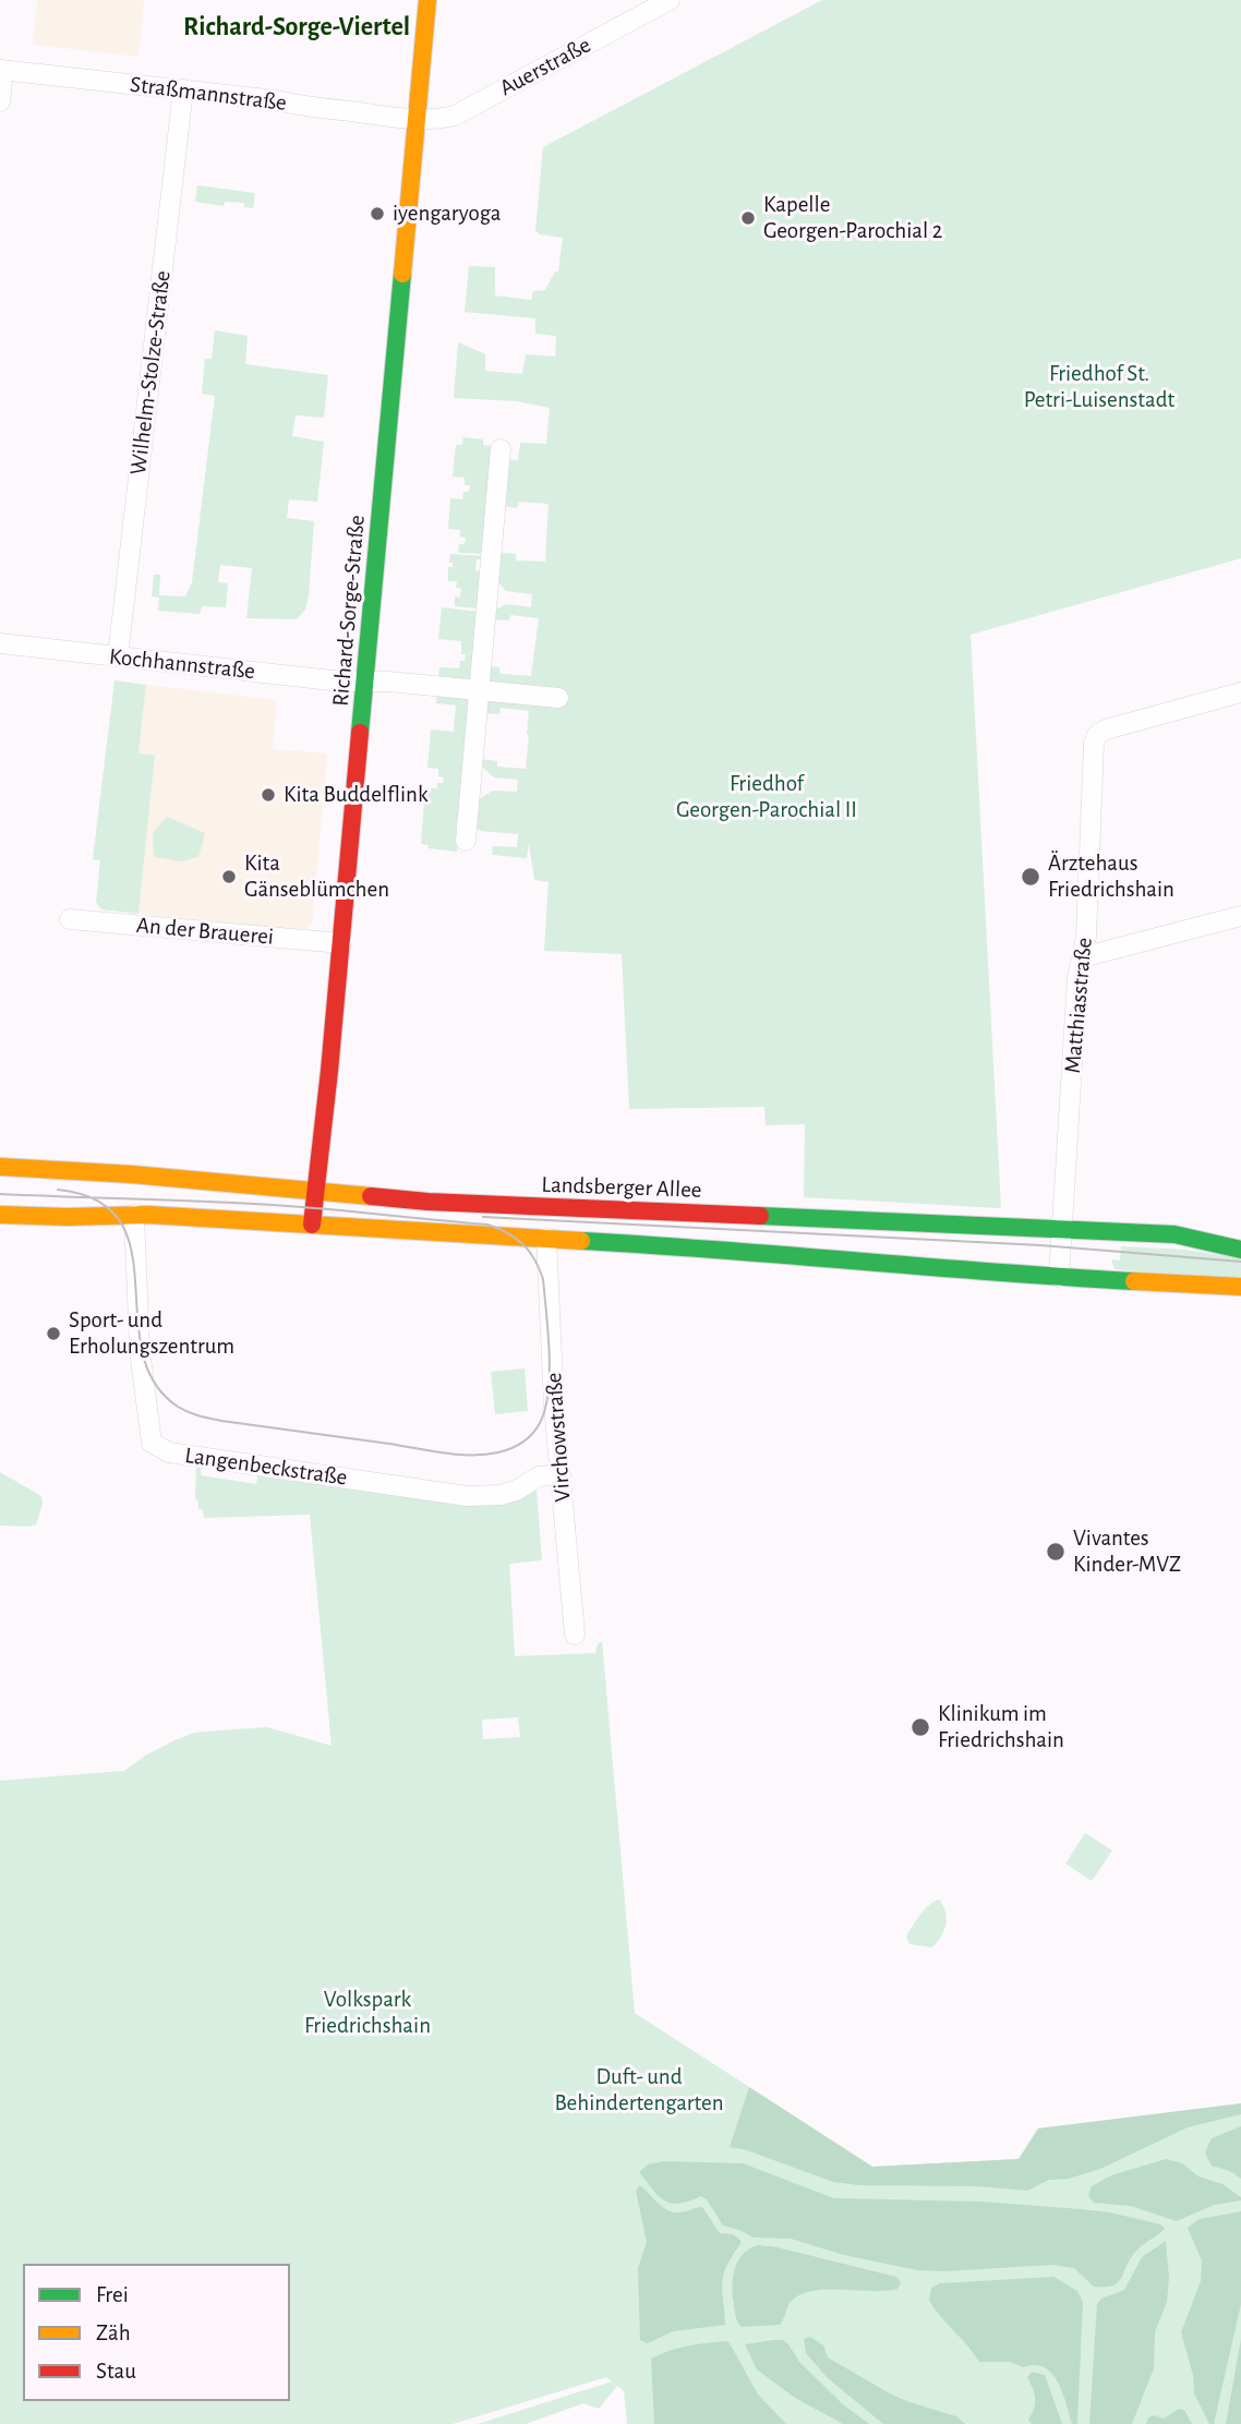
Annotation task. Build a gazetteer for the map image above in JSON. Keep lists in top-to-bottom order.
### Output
{
  "streets": {
    "main road": ["Richard-Sorge-Straße", "Landsberger Allee"],
    "street": [
      "Auerstraße",
      "Straßmannstraße",
      "Wilhelm-Stolze-Straße",
      "Kochhannstraße",
      "An der Brauerei",
      "Matthiasstraße",
      "Virchowstraße",
      "Langenbeckstraße"
    ]
  },
  "crossings": [
    ["Auerstraße", "Straßmannstraße"],
    ["Auerstraße", "Richard-Sorge-Straße"],
    ["Straßmannstraße", "Wilhelm-Stolze-Straße"],
    ["Straßmannstraße", "Richard-Sorge-Straße"],
    ["Wilhelm-Stolze-Straße", "Kochhannstraße"],
    ["Richard-Sorge-Straße", "Kochhannstraße"],
    ["Richard-Sorge-Straße", "An der Brauerei"],
    ["Richard-Sorge-Straße", "Landsberger Allee"],
    ["Matthiasstraße", "Landsberger Allee"],
    ["Virchowstraße", "Langenbeckstraße"]
  ],
  "districts": ["Richard-Sorge-Viertel"],
  "parks": [
    "Friedhof St. Petri-Luisenstadt",
    "Friedhof Georgen-Parochial II",
    "Volkspark Friedrichshain",
    "Duft- und Behindertengarten"
  ],
  "places": [
    "iyengaryoga",
    "Kapelle Georgen-Parochial 2",
    "Kita Buddelflink",
    "Kita Gänseblümchen",
    "Ärztehaus Friedrichshain",
    "Sport- und Erholungszentrum",
    "Vivantes Kinder-MVZ",
    "Klinikum im Friedrichshain"
  ],
  "legend": ["Frei", "Zäh", "Stau"]
}
